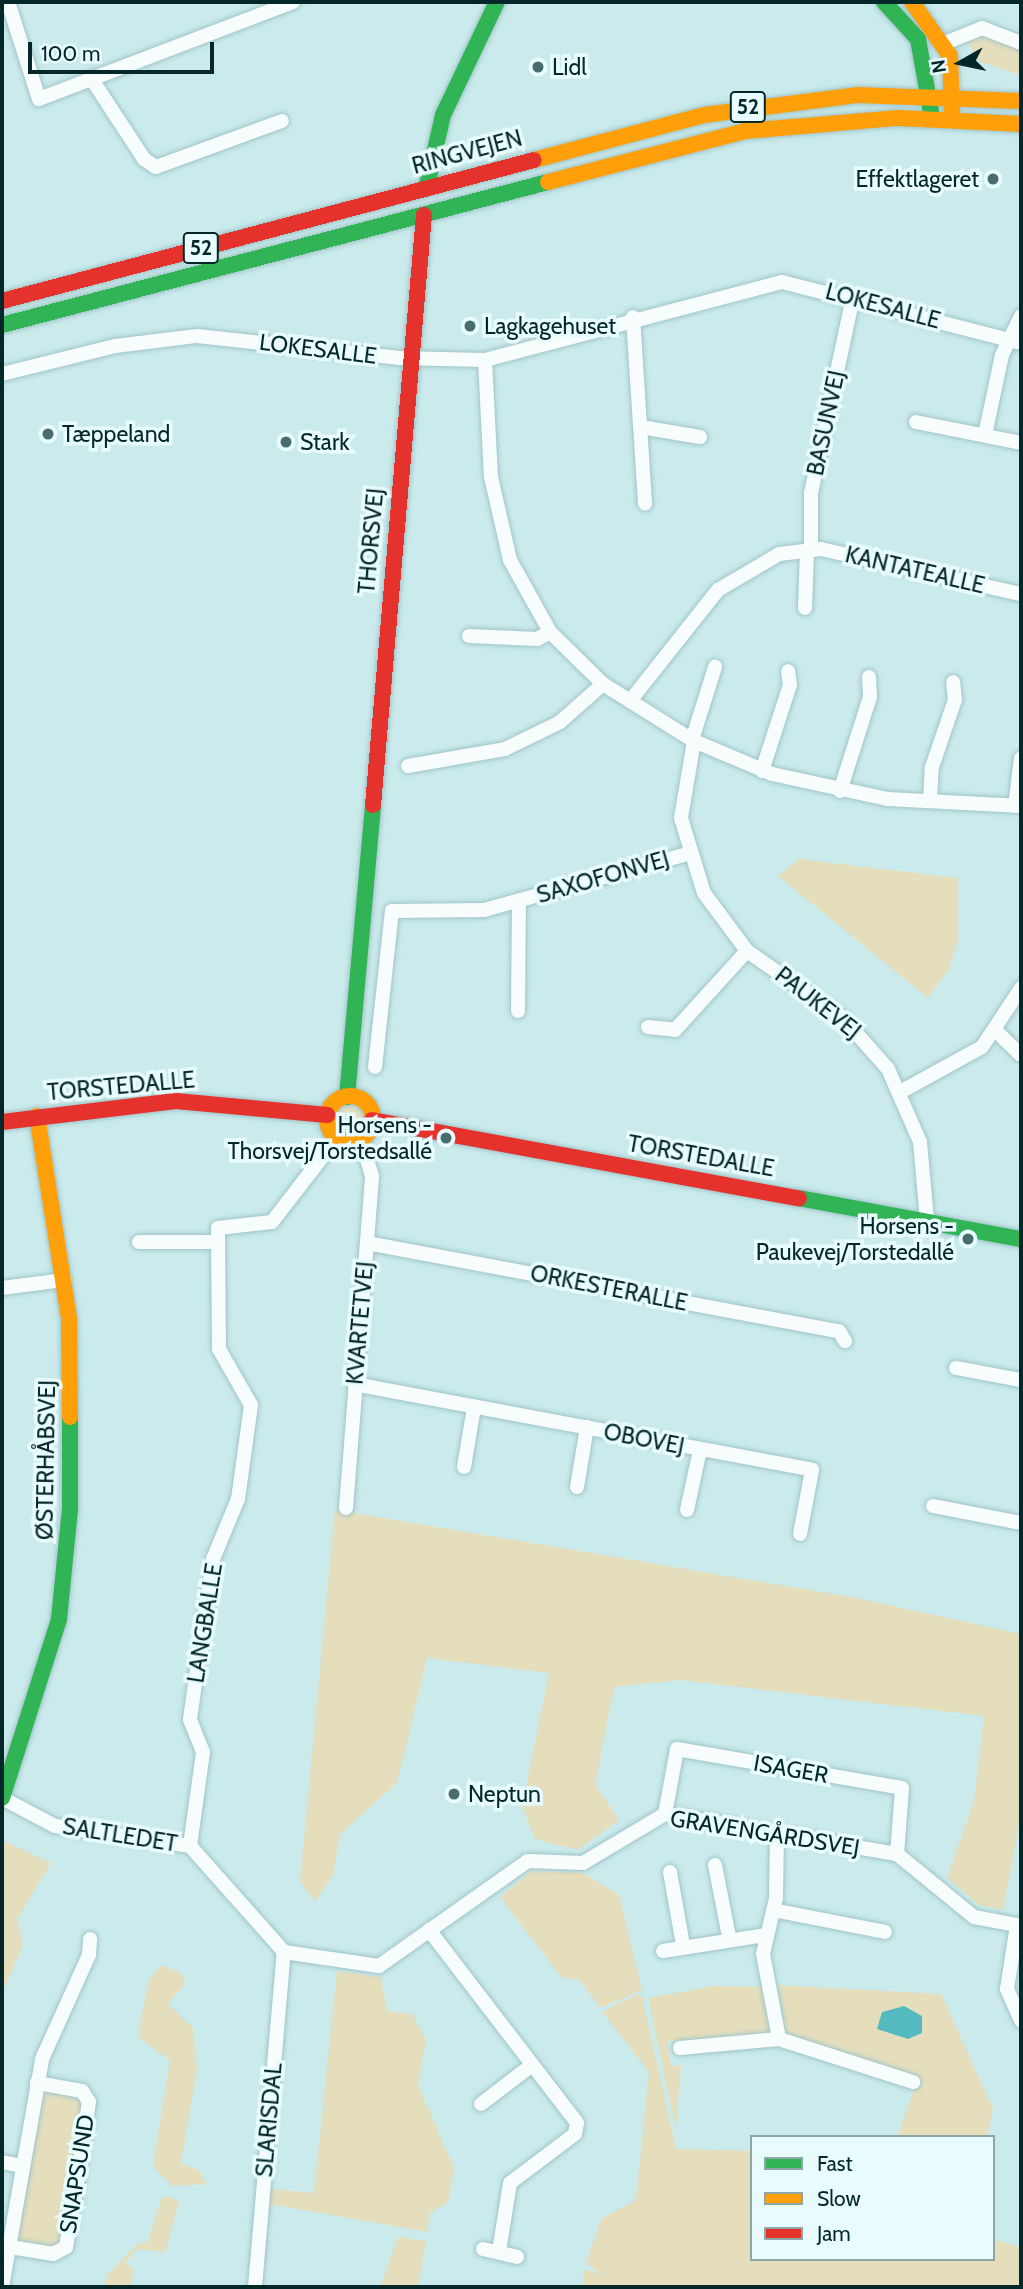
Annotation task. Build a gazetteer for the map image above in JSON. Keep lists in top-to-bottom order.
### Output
{
  "streets": {
    "street": [
      "52",
      "RINGVEJEN",
      "LOKESALLE",
      "BASUNVEJ",
      "THORSVEJ",
      "KANTATEALLE",
      "SAXOFONVEJ",
      "PAUKEVEJ",
      "TORSTEDALLE",
      "ORKESTERALLE",
      "KVARTETVEJ",
      "OBOVEJ",
      "ØSTERHÅBSVEJ",
      "LANGBALLE",
      "ISAGER",
      "GRAVENGÅRDSVEJ",
      "SALTLEDET",
      "SLARISDAL",
      "SNAPSUND"
    ]
  },
  "crossings": [
    ["52", "RINGVEJEN"],
    ["RINGVEJEN", "THORSVEJ"],
    ["LOKESALLE", "BASUNVEJ"],
    ["LOKESALLE", "THORSVEJ"],
    ["BASUNVEJ", "KANTATEALLE"],
    ["THORSVEJ", "TORSTEDALLE"],
    ["THORSVEJ", "KVARTETVEJ"],
    ["SAXOFONVEJ", "PAUKEVEJ"],
    ["PAUKEVEJ", "TORSTEDALLE"],
    ["TORSTEDALLE", "KVARTETVEJ"],
    ["TORSTEDALLE", "ØSTERHÅBSVEJ"],
    ["ORKESTERALLE", "KVARTETVEJ"],
    ["KVARTETVEJ", "OBOVEJ"],
    ["ØSTERHÅBSVEJ", "SALTLEDET"],
    ["LANGBALLE", "SALTLEDET"],
    ["ISAGER", "GRAVENGÅRDSVEJ"],
    ["GRAVENGÅRDSVEJ", "SALTLEDET"],
    ["GRAVENGÅRDSVEJ", "SLARISDAL"],
    ["SALTLEDET", "SLARISDAL"]
  ],
  "places": [
    "Lidl",
    "Effektlageret",
    "Lagkagehuset",
    "Tæppeland",
    "Stark",
    "Horsens - Thorsvej/Torstedsallé",
    "Horsens - Paukevej/Torstedallé",
    "Neptun"
  ],
  "legend": ["Fast", "Slow", "Jam"],
  "scale_bar": "100 m",
  "north": "left"
}
